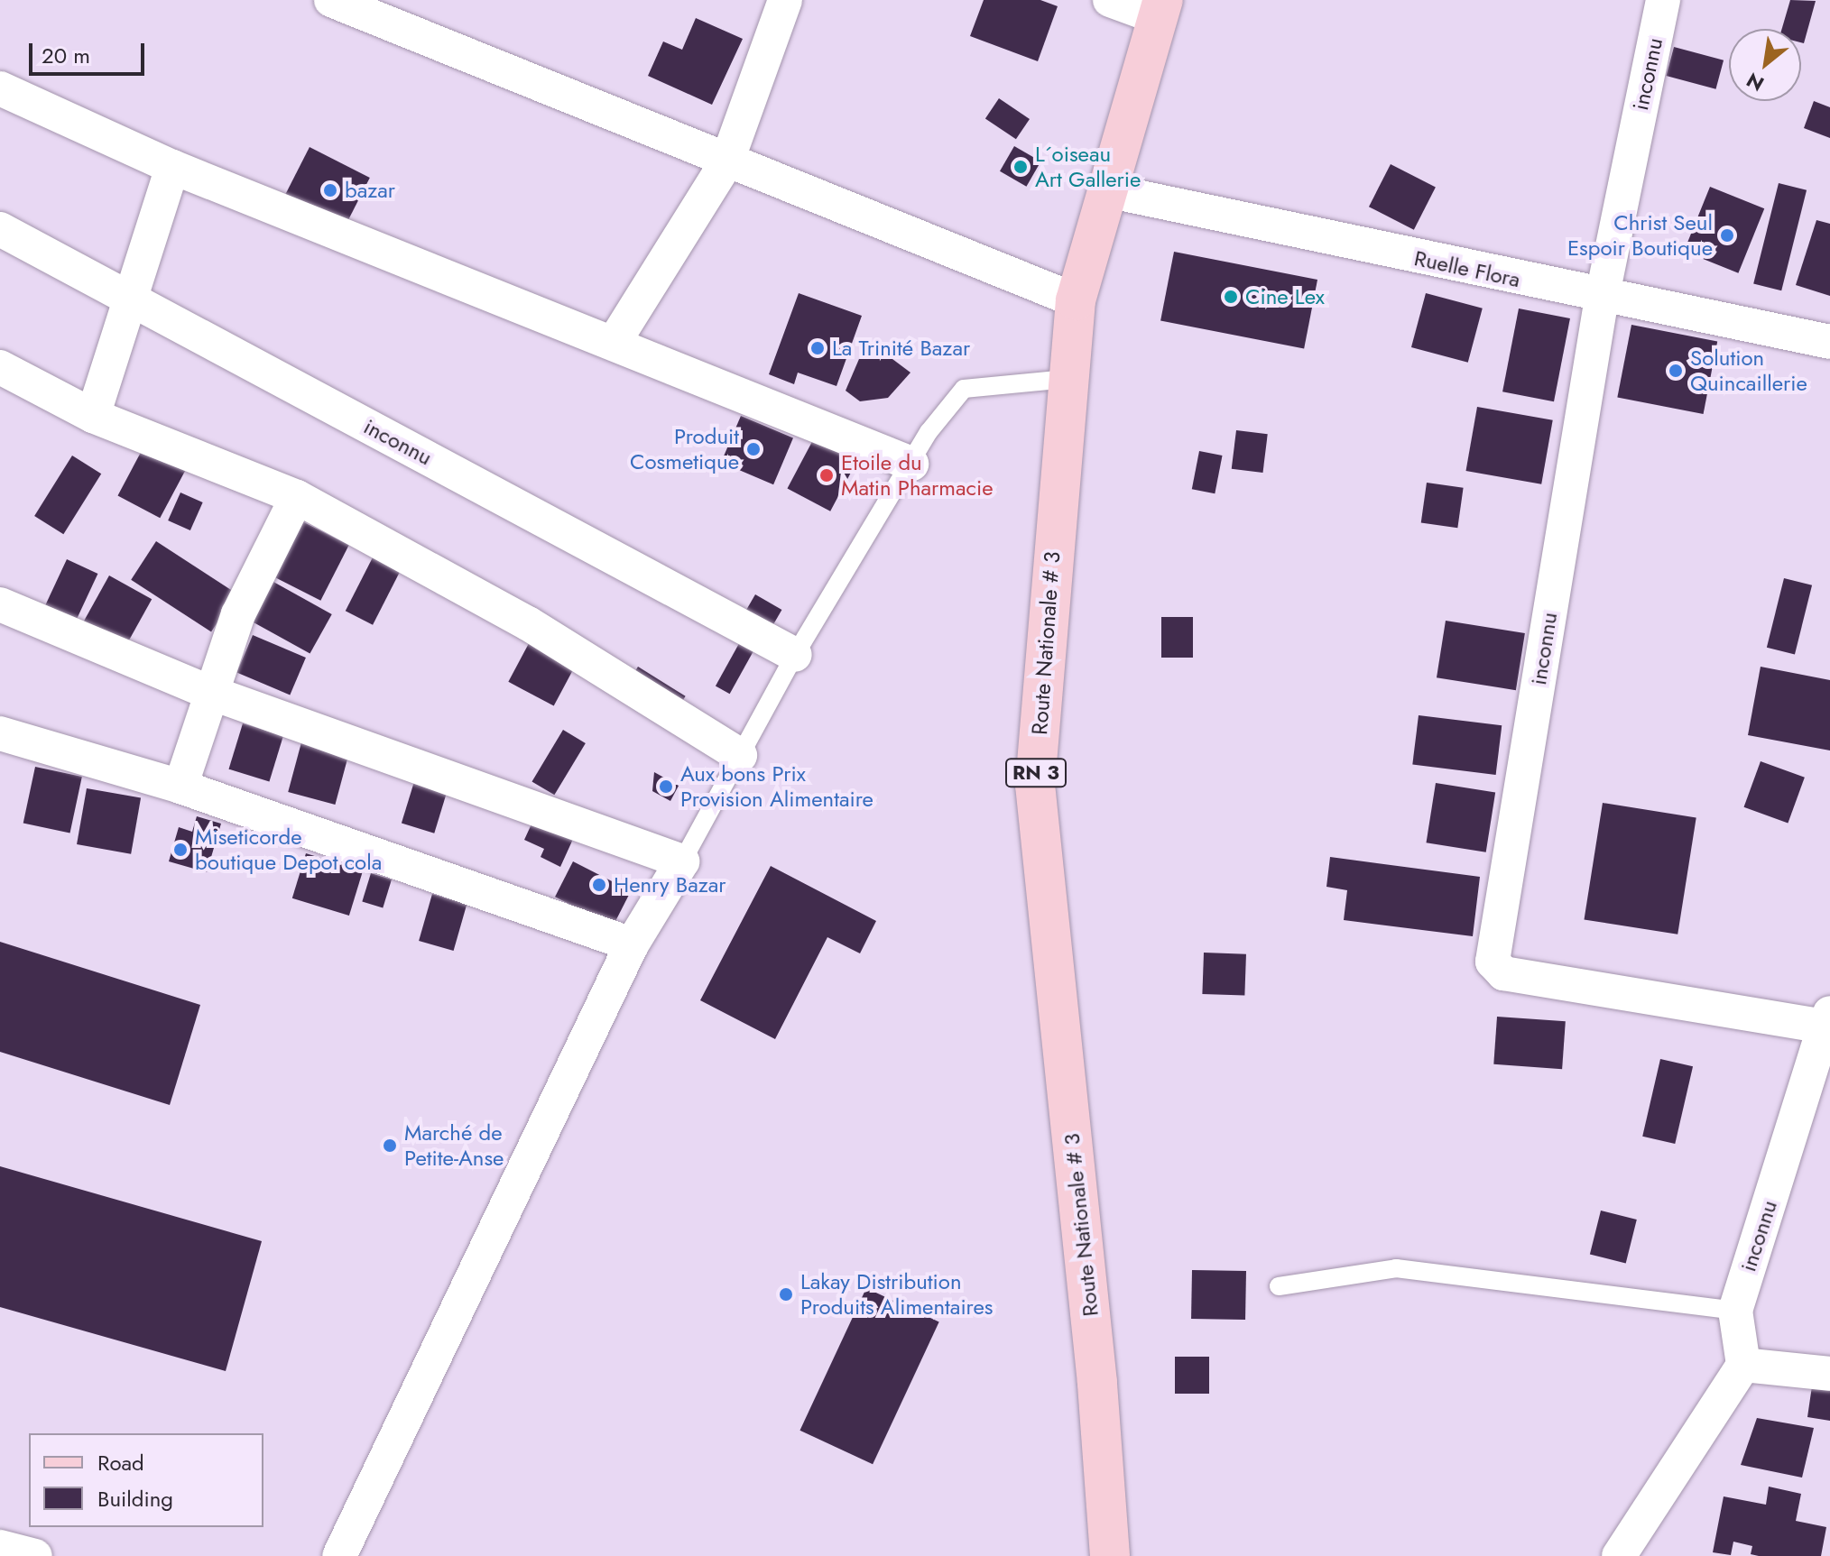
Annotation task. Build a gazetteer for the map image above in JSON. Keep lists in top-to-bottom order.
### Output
{
  "streets": {
    "main road": ["Route Nationale # 3", "RN 3"],
    "street": ["inconnu", "Ruelle Flora"]
  },
  "crossings": [
    ["inconnu", "Ruelle Flora"],
    ["Ruelle Flora", "Route Nationale # 3"]
  ],
  "places": [
    "L´oiseau Art Gallerie",
    "bazar",
    "Christ Seul Espoir Boutique",
    "Cine Lex",
    "La Trinité Bazar",
    "Solution Quincaillerie",
    "Produit Cosmetique",
    "Etoile du Matin Pharmacie",
    "Aux bons Prix Provision Alimentaire",
    "Miseticorde boutique Depot cola",
    "Henry Bazar",
    "Marché de Petite-Anse",
    "Lakay Distribution Produits Alimentaires"
  ],
  "legend": ["Road", "Building"],
  "scale_bar": "20 m",
  "north": "bottom left"
}
